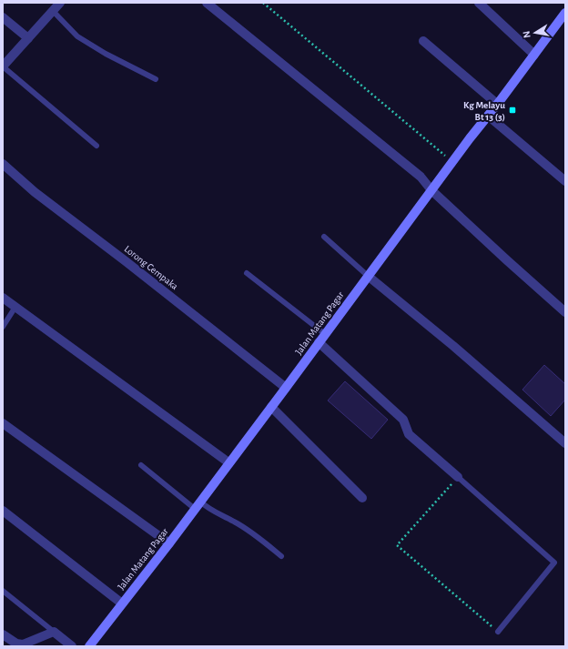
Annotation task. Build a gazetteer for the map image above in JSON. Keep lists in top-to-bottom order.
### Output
{
  "streets": {
    "main road": ["Jalan Matang Pagar"],
    "street": ["Lorong Cempaka"]
  },
  "crossings": [
    ["Lorong Cempaka", "Jalan Matang Pagar"]
  ],
  "places": {
    "transit": ["Kg Melayu Bt 13 (3)"]
  },
  "north": "left"
}
